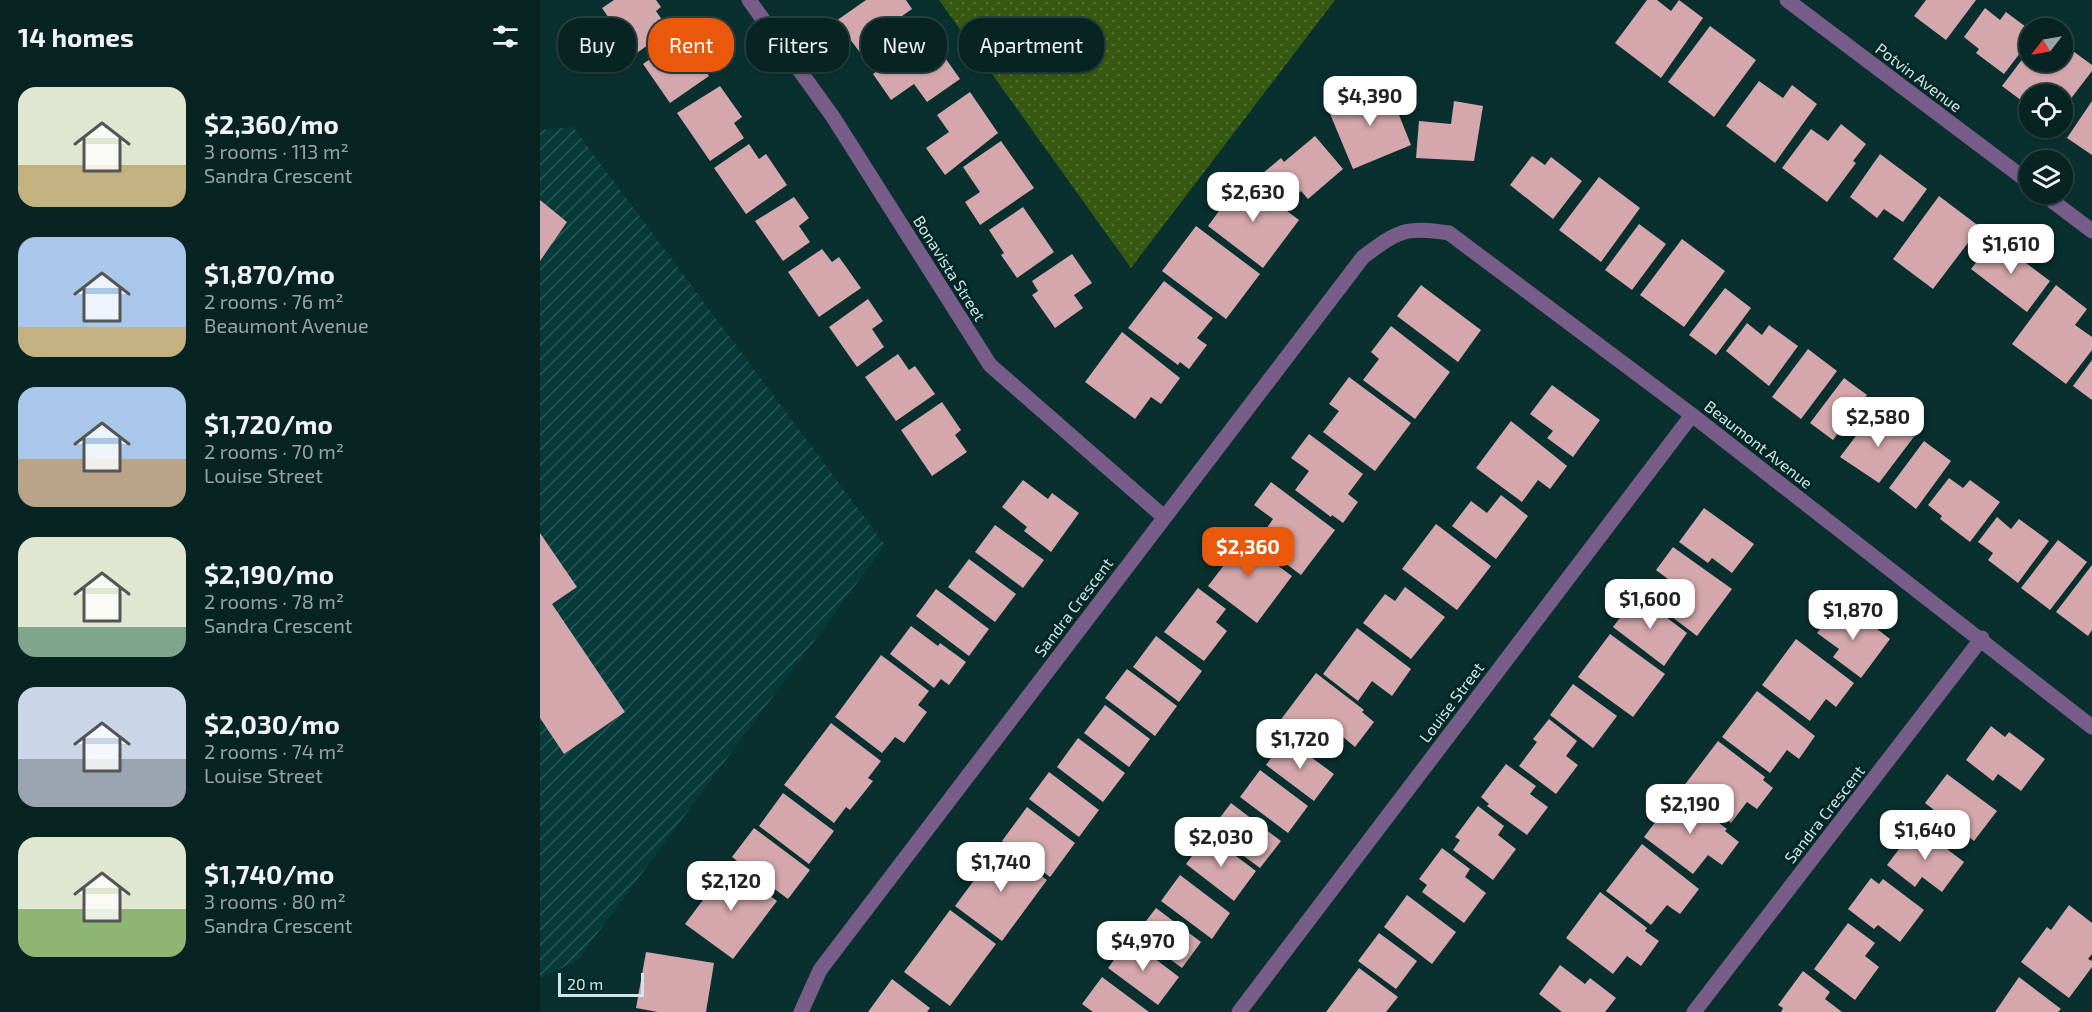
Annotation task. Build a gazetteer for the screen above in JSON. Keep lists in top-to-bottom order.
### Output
{
  "streets": {
    "street": [
      "Potvin Avenue",
      "Bonavista Street",
      "Beaumont Avenue",
      "Sandra Crescent",
      "Louise Street"
    ]
  },
  "crossings": [
    ["Bonavista Street", "Sandra Crescent"],
    ["Beaumont Avenue", "Sandra Crescent"],
    ["Beaumont Avenue", "Louise Street"]
  ],
  "scale_bar": "20 m",
  "north": "bottom left",
  "page": {
    "heading": "14 homes",
    "chip": [
      "Buy",
      "Rent",
      "Filters",
      "New",
      "Apartment"
    ],
    "list": [
      {
        "name": "$2,360/mo",
        "note": "3 rooms · 113 m² · Sandra Crescent"
      },
      {
        "name": "$1,870/mo",
        "note": "2 rooms · 76 m² · Beaumont Avenue"
      },
      {
        "name": "$1,720/mo",
        "note": "2 rooms · 70 m² · Louise Street"
      },
      {
        "name": "$2,190/mo",
        "note": "2 rooms · 78 m² · Sandra Crescent"
      },
      {
        "name": "$2,030/mo",
        "note": "2 rooms · 74 m² · Louise Street"
      },
      {
        "name": "$1,740/mo",
        "note": "3 rooms · 80 m² · Sandra Crescent"
      }
    ],
    "price": [
      "$4,390",
      "$2,630",
      "$1,610",
      "$2,580",
      "$2,360",
      "$1,600",
      "$1,870",
      "$1,720",
      "$2,190",
      "$1,640",
      "$2,030",
      "$1,740",
      "$2,120",
      "$4,970"
    ],
    "scale": "20 m"
  }
}
